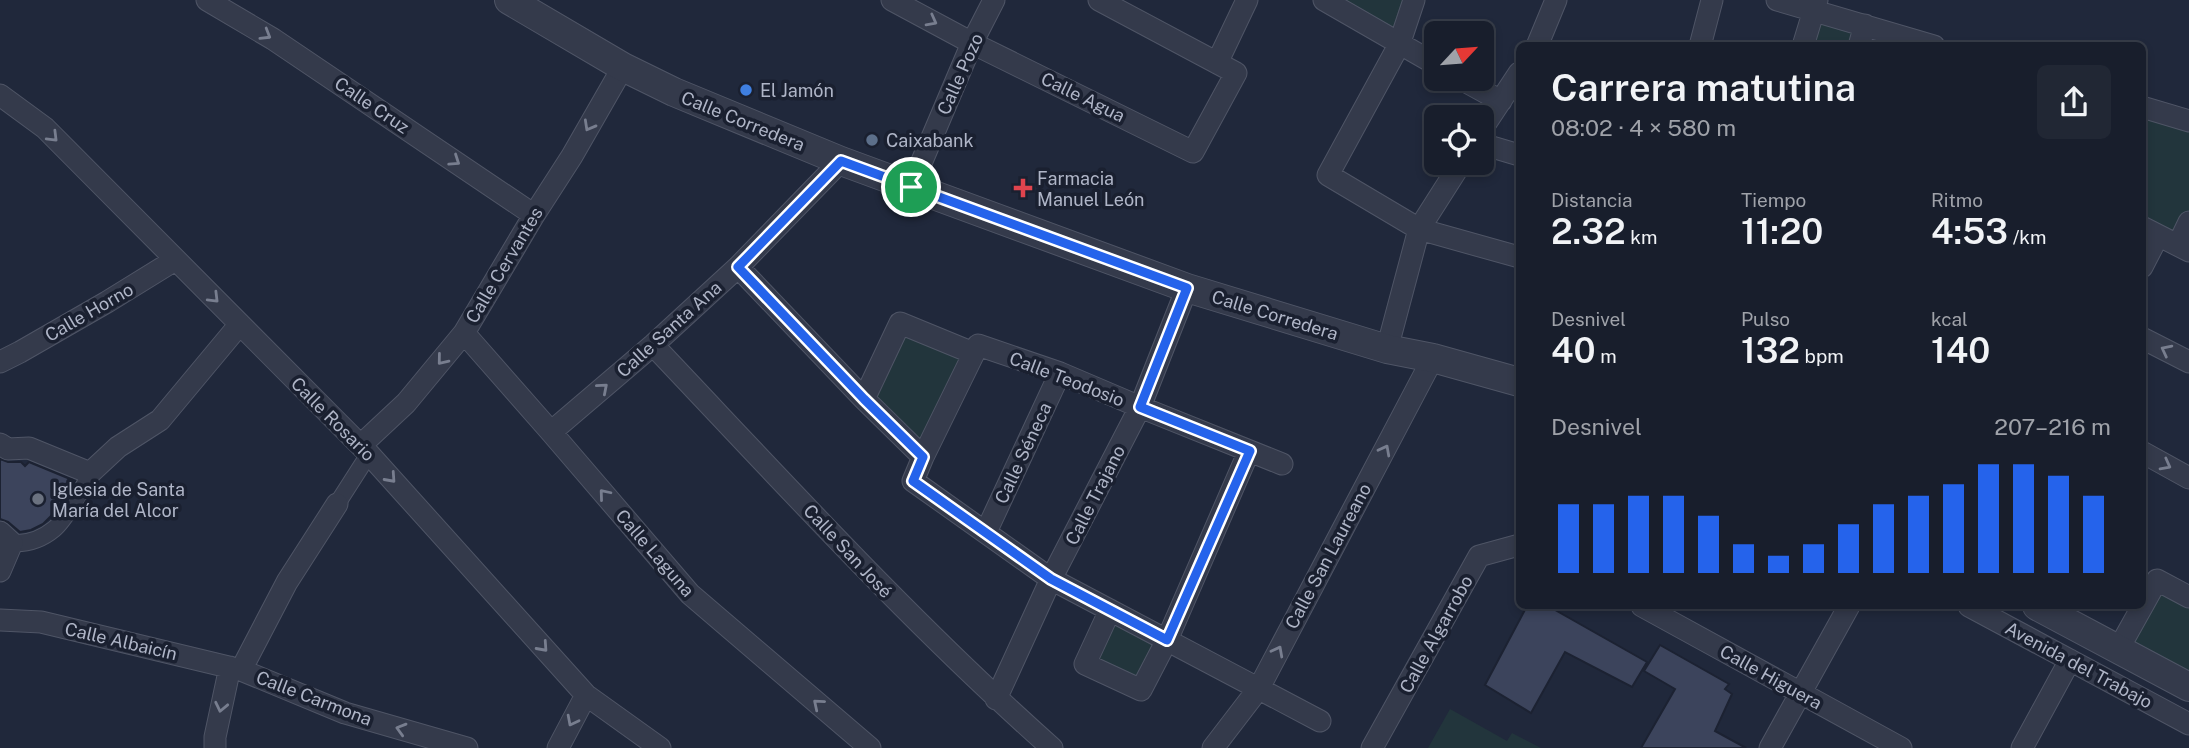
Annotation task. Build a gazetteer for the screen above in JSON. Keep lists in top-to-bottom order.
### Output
{
  "streets": {
    "street": [
      "Calle Pozo",
      "Calle Agua",
      "Calle Cruz",
      "Calle Corredera",
      "Calle Cervantes",
      "Calle Horno",
      "Calle Santa Ana",
      "Calle Teodosio",
      "Calle Rosario",
      "Calle Séneca",
      "Calle Trajano",
      "Calle San José",
      "Calle Laguna",
      "Calle San Laureano",
      "Calle Algarrobo",
      "Calle Albaicín",
      "Avenida del Trabajo",
      "Calle Higuera",
      "Calle Carmona"
    ]
  },
  "crossings": [
    ["Calle Pozo", "Calle Agua"],
    ["Calle Pozo", "Calle Corredera"],
    ["Calle Cruz", "Calle Cervantes"],
    ["Calle Corredera", "Calle Cervantes"],
    ["Calle Corredera", "Calle Santa Ana"],
    ["Calle Corredera", "Calle Trajano"],
    ["Calle Cervantes", "Calle Rosario"],
    ["Calle Cervantes", "Calle Laguna"],
    ["Calle Horno", "Calle Rosario"],
    ["Calle Santa Ana", "Calle San José"],
    ["Calle Santa Ana", "Calle Laguna"],
    ["Calle Teodosio", "Calle Séneca"],
    ["Calle Teodosio", "Calle Trajano"],
    ["Calle Trajano", "Calle San José"],
    ["Calle Albaicín", "Calle Carmona"]
  ],
  "one_way": [
    "Calle Cruz",
    "Calle Cervantes",
    "Calle Rosario",
    "Calle Laguna",
    "Calle Carmona"
  ],
  "places": {
    "other": ["El Jamón", "Caixabank", "Iglesia de Santa María del Alcor"],
    "health": ["Farmacia Manuel León"]
  },
  "north": "top right",
  "page": {
    "heading": ["Carrera matutina", "08:02 · 4 × 580 m"],
    "stats": [
      ["Distancia", "2.32 km"],
      ["Tiempo", "11:20"],
      ["Ritmo", "4:53 /km"],
      ["Desnivel", "40 m"],
      ["Pulso", "132 bpm"],
      ["kcal", "140"]
    ],
    "chart": ["Desnivel", "207–216 m"]
  }
}
